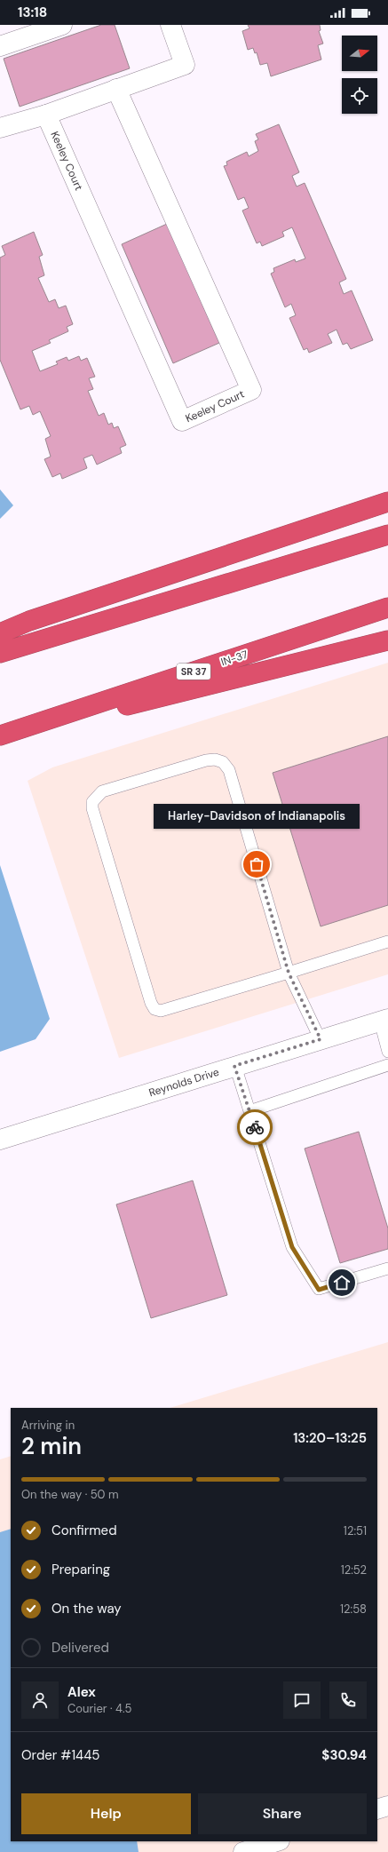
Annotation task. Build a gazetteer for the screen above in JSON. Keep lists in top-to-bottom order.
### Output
{
  "streets": {
    "highway": ["IN-37", "SR 37"],
    "street": ["Keeley Court", "Reynolds Drive"]
  },
  "places": ["Harley-Davidson of Indianapolis"],
  "north": "right",
  "page": {
    "status": "13:18",
    "bubble": "Harley-Davidson of Indianapolis",
    "heading": ["2 min", "Arriving in", "13:20–13:25"],
    "panel": [
      "Alex",
      "Courier · 4.5",
      "Order #1445",
      "$30.94"
    ],
    "bar": "On the way · 50 m",
    "list": [
      ["Confirmed", "12:51"],
      ["Preparing", "12:52"],
      ["On the way", "12:58"],
      "Delivered"
    ],
    "buttons": ["Help", "Share"]
  }
}
